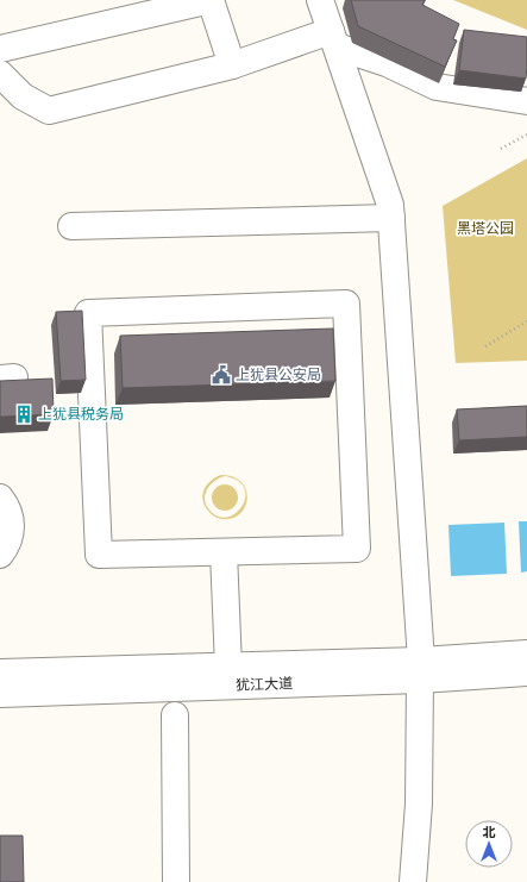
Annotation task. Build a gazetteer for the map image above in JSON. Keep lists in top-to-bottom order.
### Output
{
  "streets": {
    "street": ["犹江大道"]
  },
  "parks": ["黑塔公园"],
  "places": {
    "public building": ["上犹县公安局"],
    "building": ["上犹县税务局"]
  },
  "north": "top"
}
